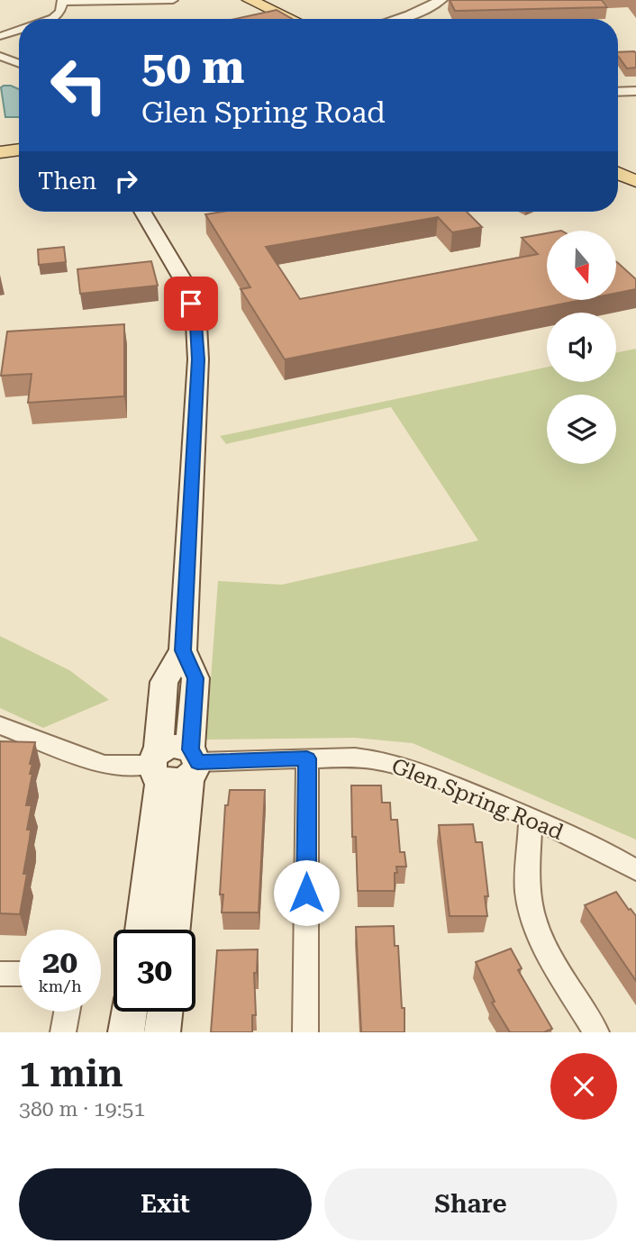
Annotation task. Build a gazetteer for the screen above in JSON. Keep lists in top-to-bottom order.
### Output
{
  "streets": {
    "street": ["Glen Spring Road"]
  },
  "north": "bottom",
  "page": {
    "turn": ["50 m", "Glen Spring Road"],
    "then": "Then",
    "speed": "20 km/h",
    "limit": "30",
    "heading": ["1 min", "380 m · 19:51"],
    "buttons": ["Exit", "Share"]
  }
}
